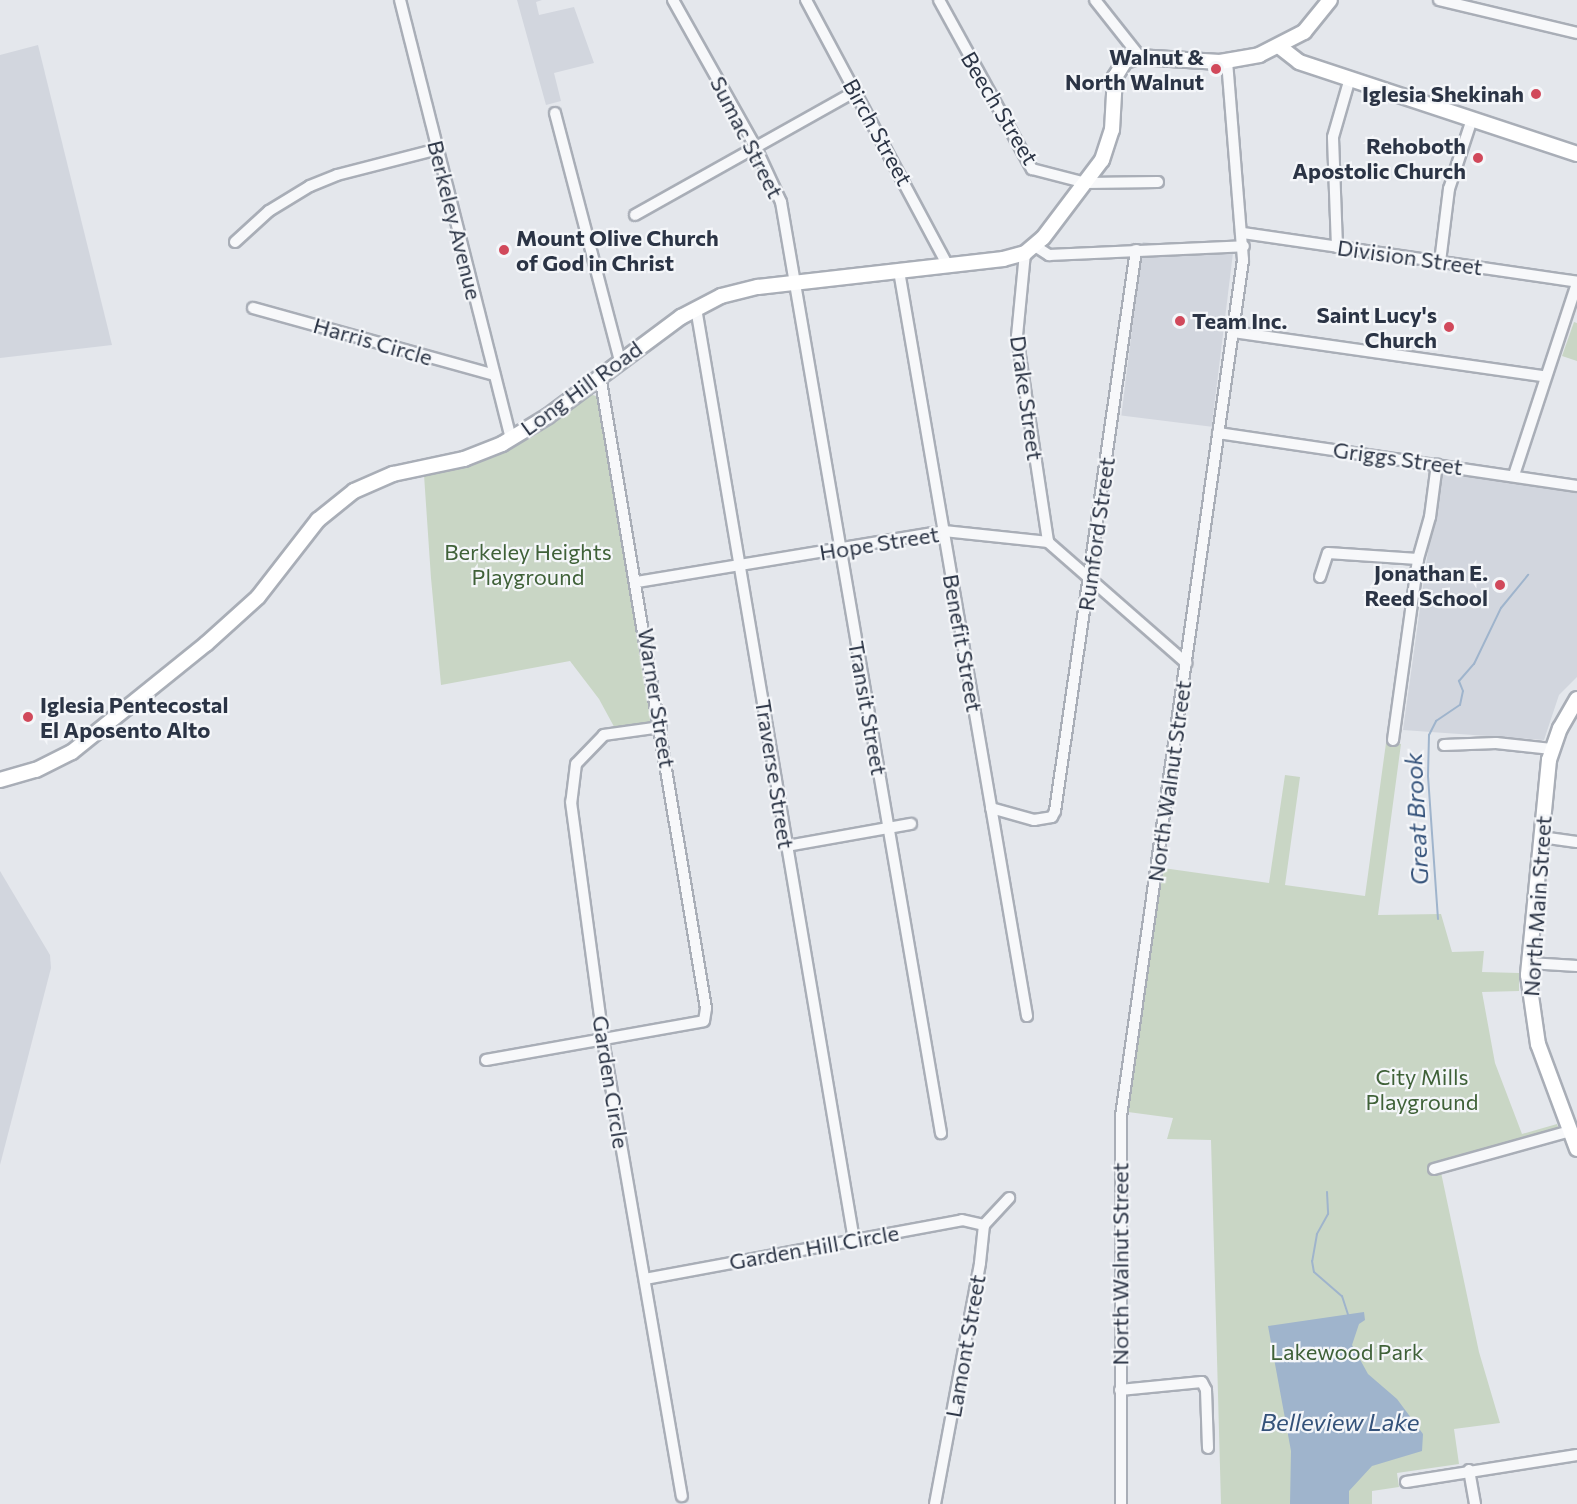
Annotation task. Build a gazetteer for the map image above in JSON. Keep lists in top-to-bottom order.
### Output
{
  "streets": {
    "main road": ["Long Hill Road", "North Main Street"],
    "street": [
      "Beech Street",
      "Birch Street",
      "Sumac Street",
      "Berkeley Avenue",
      "Division Street",
      "Harris Circle",
      "Drake Street",
      "Griggs Street",
      "Rumford Street",
      "Hope Street",
      "Benefit Street",
      "Warner Street",
      "Transit Street",
      "Traverse Street",
      "North Walnut Street",
      "Garden Circle",
      "Garden Hill Circle",
      "Lamont Street"
    ]
  },
  "crossings": [
    ["Birch Street", "Long Hill Road"],
    ["Sumac Street", "Long Hill Road"],
    ["Sumac Street", "Transit Street"],
    ["Berkeley Avenue", "Harris Circle"],
    ["Berkeley Avenue", "Long Hill Road"],
    ["Division Street", "North Walnut Street"],
    ["Long Hill Road", "Drake Street"],
    ["Long Hill Road", "Benefit Street"],
    ["Long Hill Road", "Warner Street"],
    ["Long Hill Road", "Transit Street"],
    ["Long Hill Road", "Traverse Street"],
    ["Drake Street", "Hope Street"],
    ["Griggs Street", "North Walnut Street"],
    ["Rumford Street", "Benefit Street"],
    ["Hope Street", "Benefit Street"],
    ["Hope Street", "Warner Street"],
    ["Hope Street", "Transit Street"],
    ["Hope Street", "Traverse Street"],
    ["Warner Street", "Garden Circle"],
    ["Traverse Street", "Garden Hill Circle"],
    ["Garden Circle", "Garden Hill Circle"],
    ["Garden Hill Circle", "Lamont Street"]
  ],
  "water": ["Great Brook", "Belleview Lake"],
  "parks": ["Berkeley Heights Playground", "City Mills Playground", "Lakewood Park"],
  "places": [
    "Walnut & North Walnut",
    "Iglesia Shekinah",
    "Rehoboth Apostolic Church",
    "Mount Olive Church of God in Christ",
    "Team Inc.",
    "Saint Lucy's Church",
    "Jonathan E. Reed School",
    "Iglesia Pentecostal El Aposento Alto"
  ]
}
